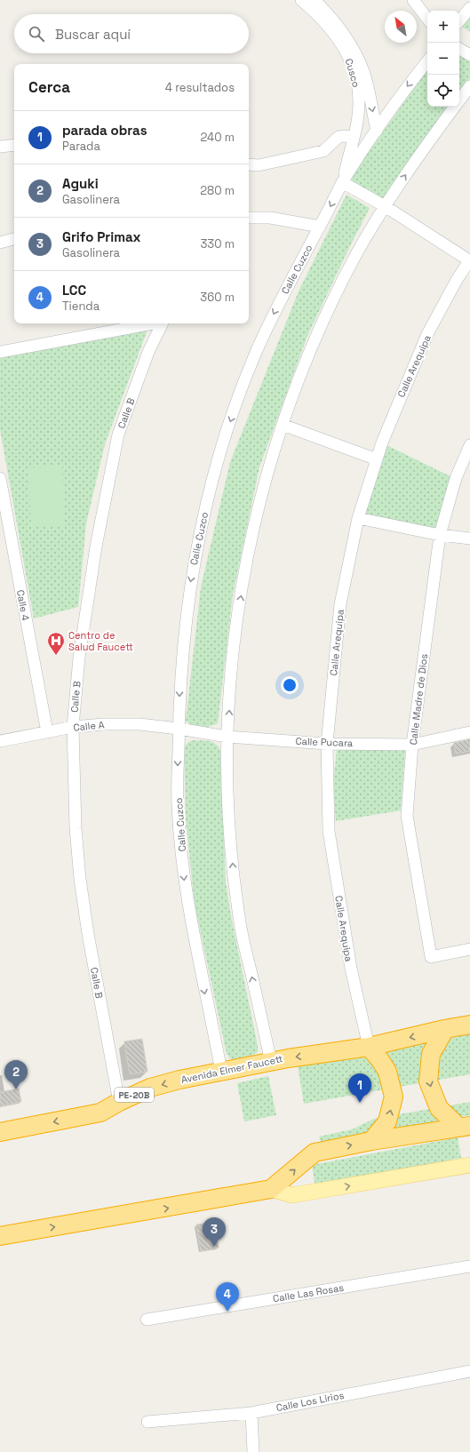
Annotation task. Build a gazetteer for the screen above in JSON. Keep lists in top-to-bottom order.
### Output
{
  "streets": {
    "highway": ["Avenida Elmer Faucett", "PE-20B"],
    "street": [
      "Cusco",
      "Calle Cuzco",
      "Calle Arequipa",
      "Calle B",
      "Calle 4",
      "Calle Madre de Dios",
      "Calle A",
      "Calle Pucara",
      "Calle Las Rosas",
      "Calle Los Lirios"
    ]
  },
  "crossings": [
    ["Cusco", "Calle Cuzco"],
    ["Calle Cuzco", "Calle A"],
    ["Calle Cuzco", "Calle Pucara"],
    ["Calle Cuzco", "Avenida Elmer Faucett"],
    ["Calle Arequipa", "Calle Pucara"],
    ["Calle Arequipa", "Avenida Elmer Faucett"],
    ["Calle B", "Calle A"],
    ["Calle B", "Avenida Elmer Faucett"],
    ["Calle 4", "Calle A"],
    ["Calle Madre de Dios", "Calle Pucara"],
    ["Calle A", "Calle Pucara"]
  ],
  "places": {
    "hospital": ["Centro de Salud Faucett"]
  },
  "north": "top left",
  "page": {
    "map_buttons": ["+", "−"],
    "search": "Buscar aquí",
    "heading": ["Cerca", "4 resultados"],
    "list": [
      {
        "mark": "1",
        "name": "parada obras",
        "note": "Parada",
        "value": "240 m"
      },
      {
        "mark": "2",
        "name": "Aguki",
        "note": "Gasolinera",
        "value": "280 m"
      },
      {
        "mark": "3",
        "name": "Grifo Primax",
        "note": "Gasolinera",
        "value": "330 m"
      },
      {
        "mark": "4",
        "name": "LCC",
        "note": "Tienda",
        "value": "360 m"
      }
    ],
    "pins": [
      "2",
      "1",
      "3",
      "4"
    ]
  }
}
